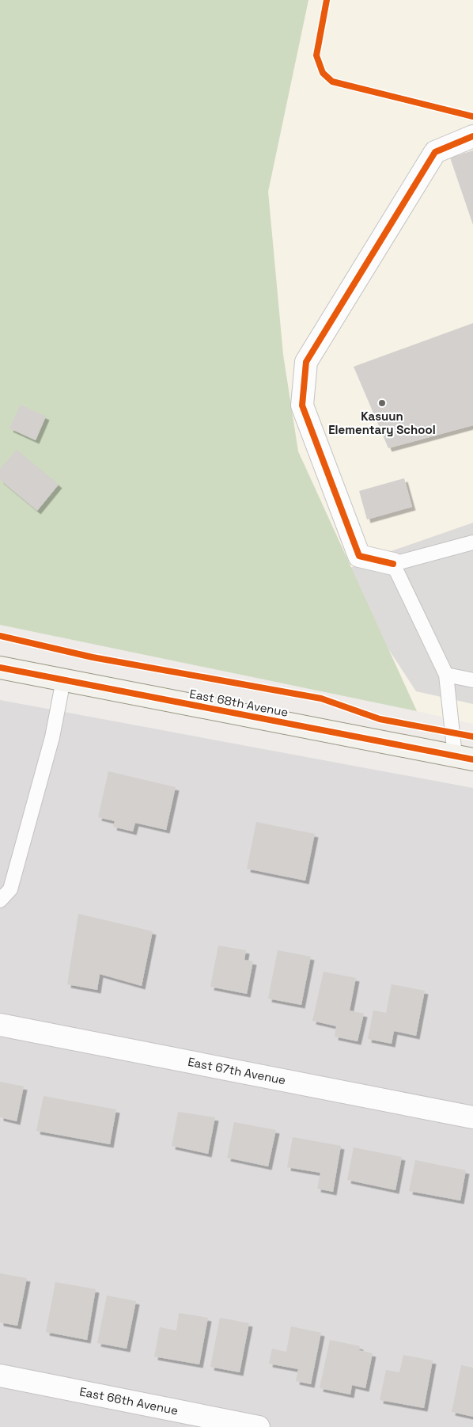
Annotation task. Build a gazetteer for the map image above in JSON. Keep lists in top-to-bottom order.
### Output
{
  "streets": {
    "street": ["East 68th Avenue", "East 67th Avenue", "East 66th Avenue"]
  },
  "places": ["Kasuun Elementary School"]
}
